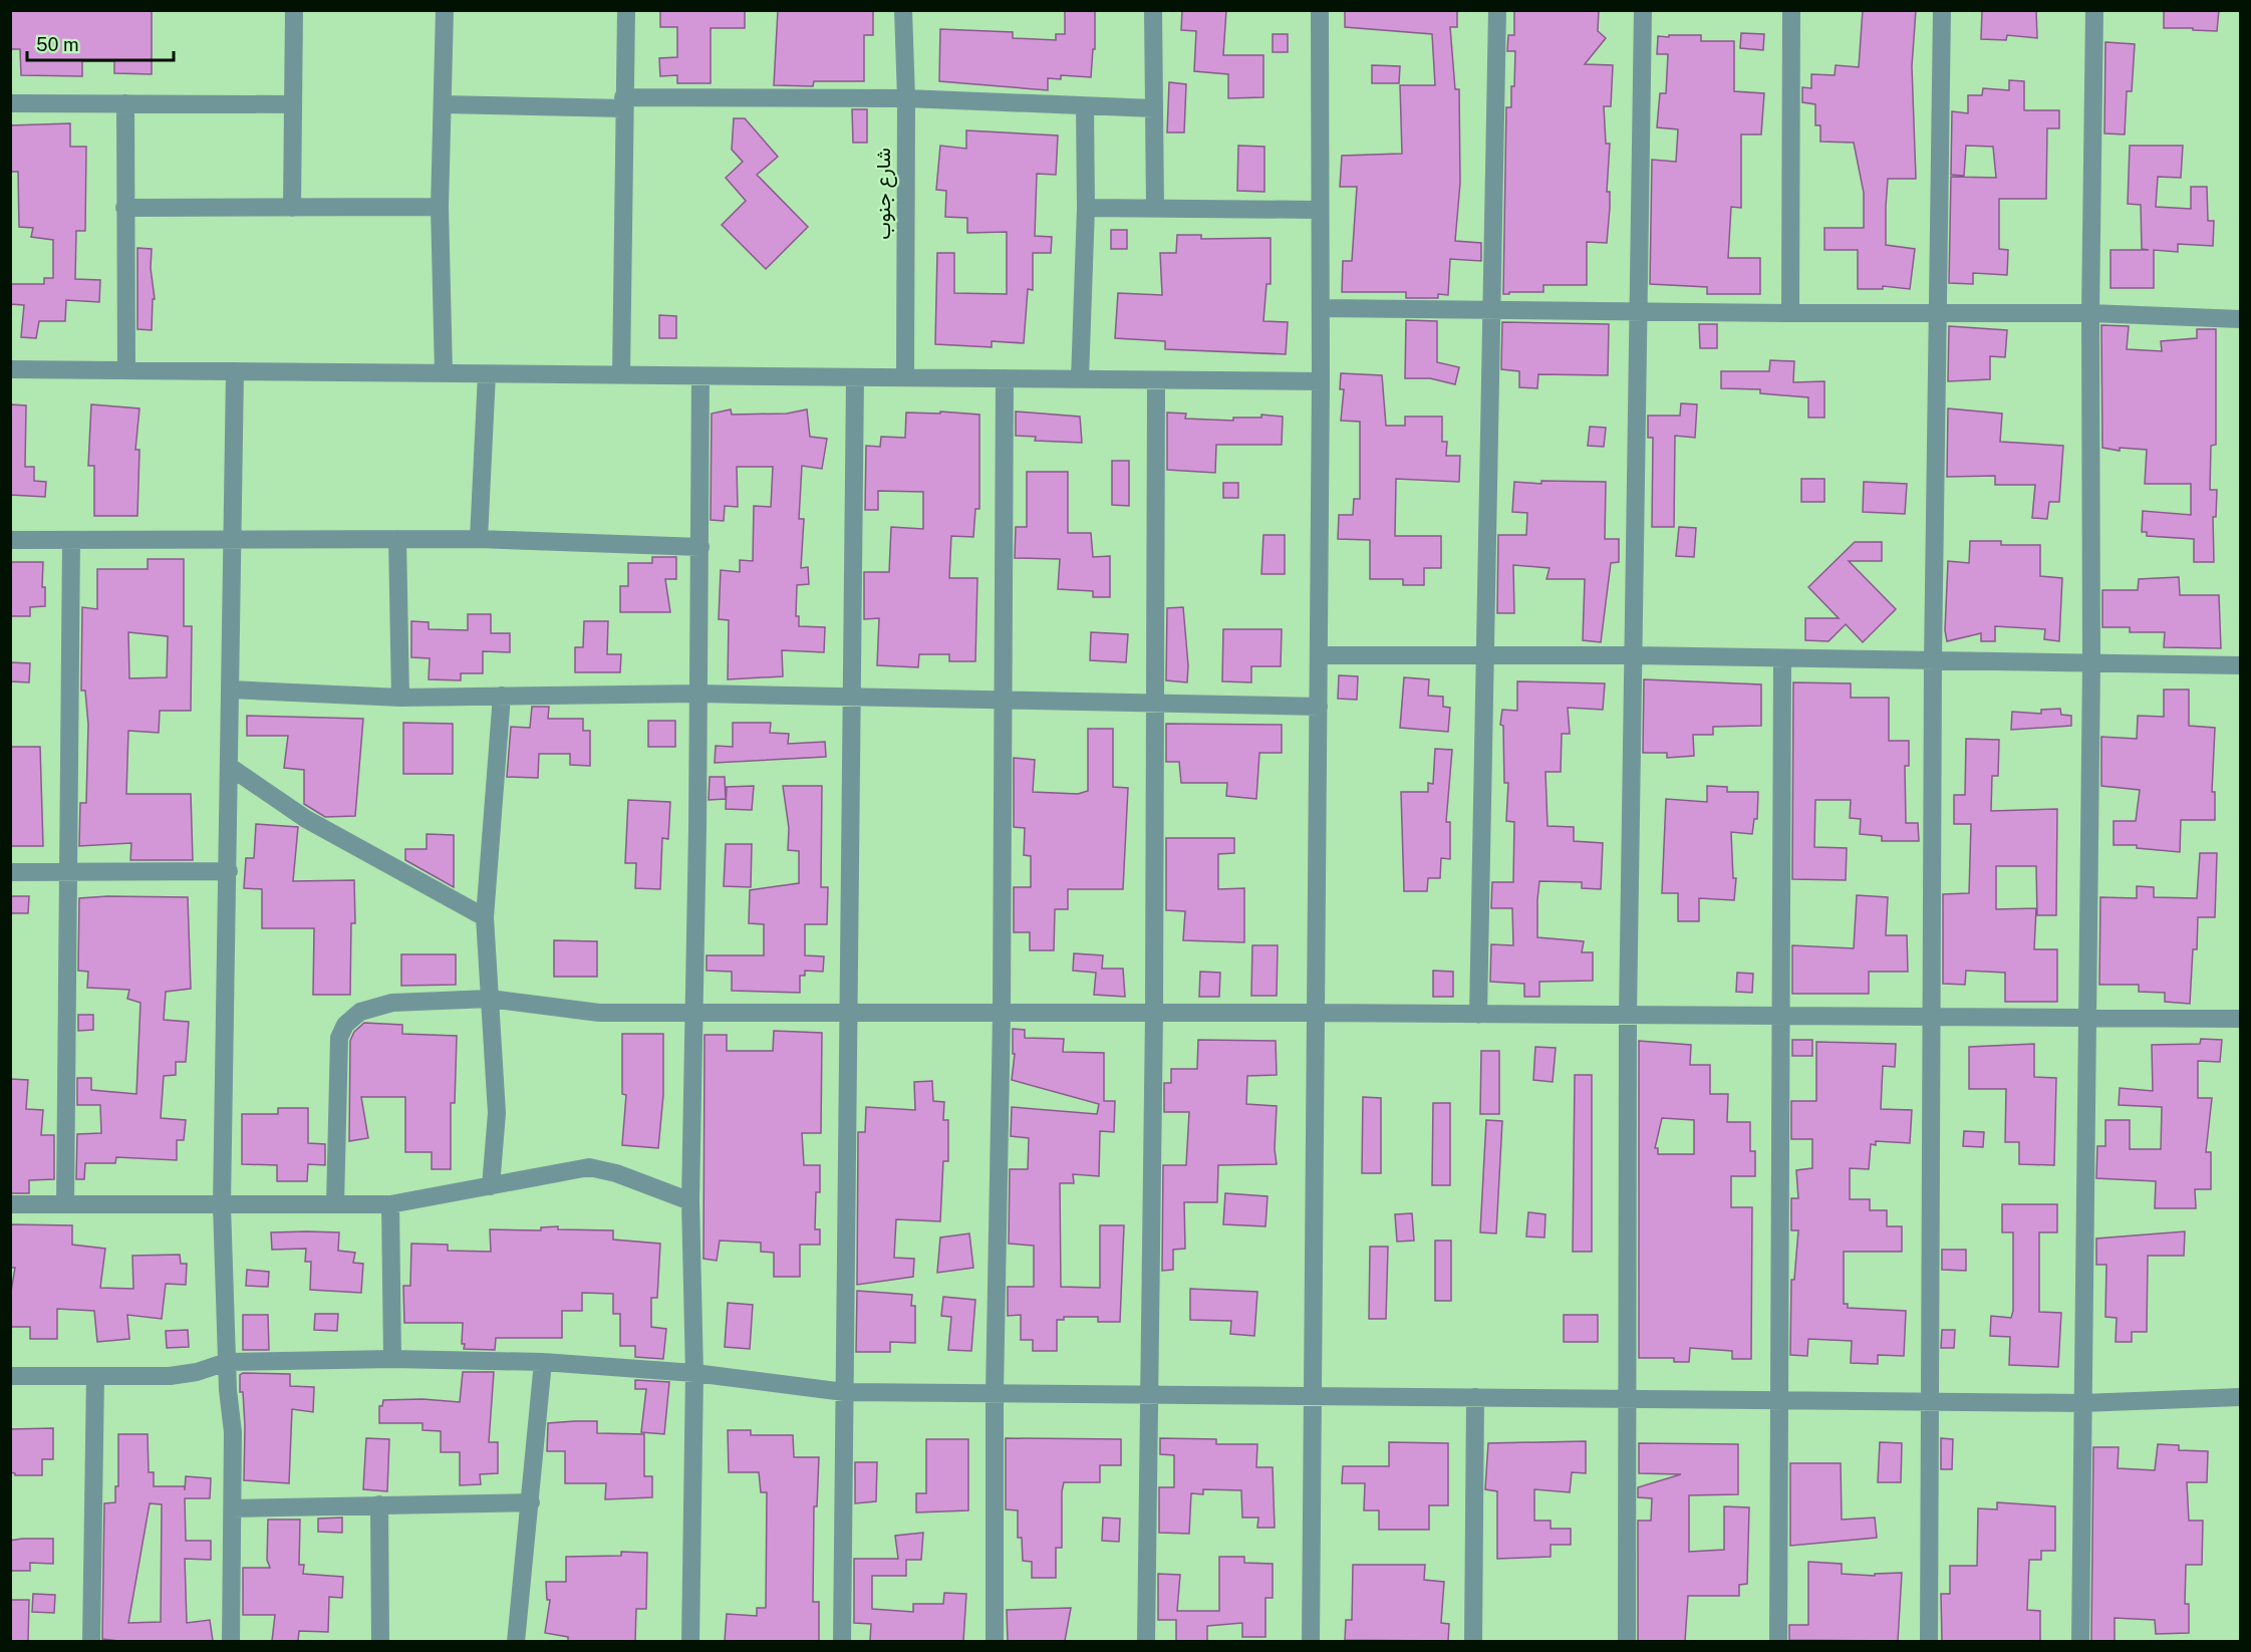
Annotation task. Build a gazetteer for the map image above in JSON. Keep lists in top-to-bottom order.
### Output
{
  "streets": {
    "street": ["شارع جنوب"]
  },
  "scale_bar": "50 m"
}
